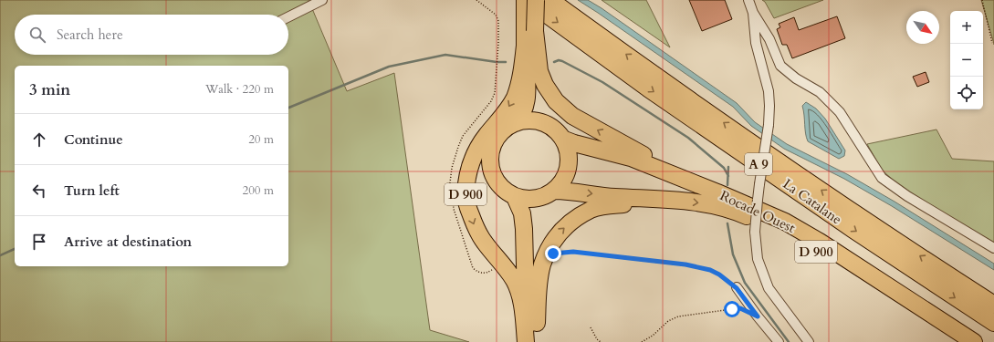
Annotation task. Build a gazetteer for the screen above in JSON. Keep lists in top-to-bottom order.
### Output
{
  "streets": {
    "highway": [
      "A 9",
      "D 900",
      "La Catalane",
      "Rocade Ouest"
    ]
  },
  "crossings": [
    ["D 900", "Rocade Ouest"]
  ],
  "north": "bottom right",
  "page": {
    "map_buttons": ["+", "−"],
    "search": "Search here",
    "heading": ["3 min", "Walk · 220 m"],
    "list": [
      ["Continue", "20 m"],
      ["Turn left", "200 m"],
      "Arrive at destination"
    ]
  }
}
